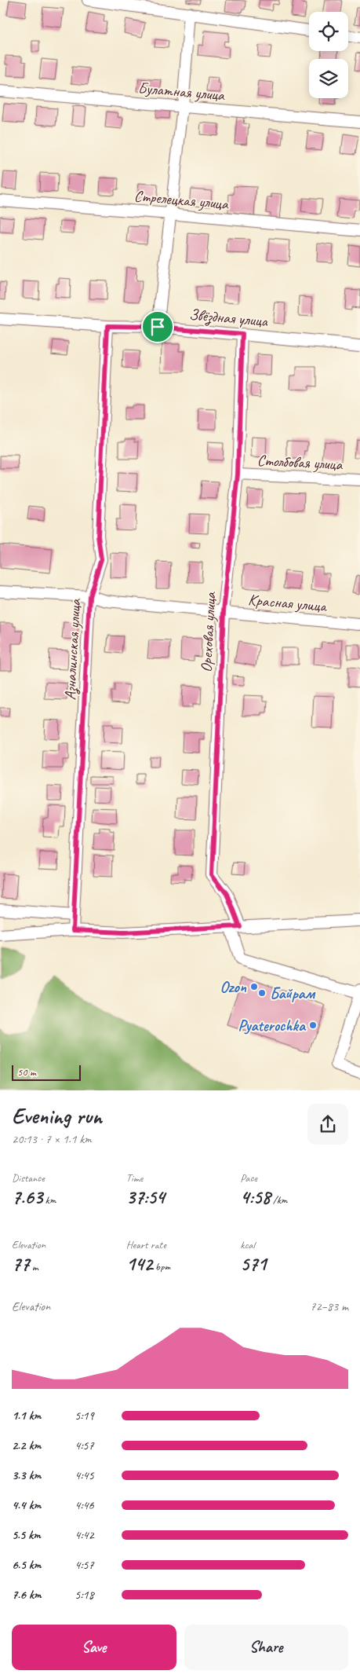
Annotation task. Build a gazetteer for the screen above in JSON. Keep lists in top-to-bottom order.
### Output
{
  "streets": {
    "street": [
      "Булатная улица",
      "Стрелецкая улица",
      "Звёздная улица",
      "Столбовая улица",
      "Красная улица",
      "Ореховая улица",
      "Азналинская улица"
    ]
  },
  "crossings": [
    ["Звёздная улица", "Ореховая улица"],
    ["Звёздная улица", "Азналинская улица"],
    ["Столбовая улица", "Ореховая улица"],
    ["Красная улица", "Ореховая улица"],
    ["Красная улица", "Азналинская улица"]
  ],
  "places": ["Ozon", "Байрам", "Pyaterochka"],
  "scale_bar": "50 m",
  "page": {
    "scale": "50 m",
    "heading": ["Evening run", "20:13 · 7 × 1.1 km"],
    "stats": [
      ["Distance", "7.63 km"],
      ["Time", "37:54"],
      ["Pace", "4:58 /km"],
      ["Elevation", "77 m"],
      ["Heart rate", "142 bpm"],
      ["kcal", "571"]
    ],
    "chart": ["Elevation", "72–83 m"],
    "list": [
      {
        "name": "1.1 km",
        "note": "5:19"
      },
      {
        "name": "2.2 km",
        "note": "4:57"
      },
      {
        "name": "3.3 km",
        "note": "4:45"
      },
      {
        "name": "4.4 km",
        "note": "4:46"
      },
      {
        "name": "5.5 km",
        "note": "4:42"
      },
      {
        "name": "6.5 km",
        "note": "4:57"
      },
      {
        "name": "7.6 km",
        "note": "5:18"
      }
    ],
    "buttons": ["Save", "Share"]
  }
}
